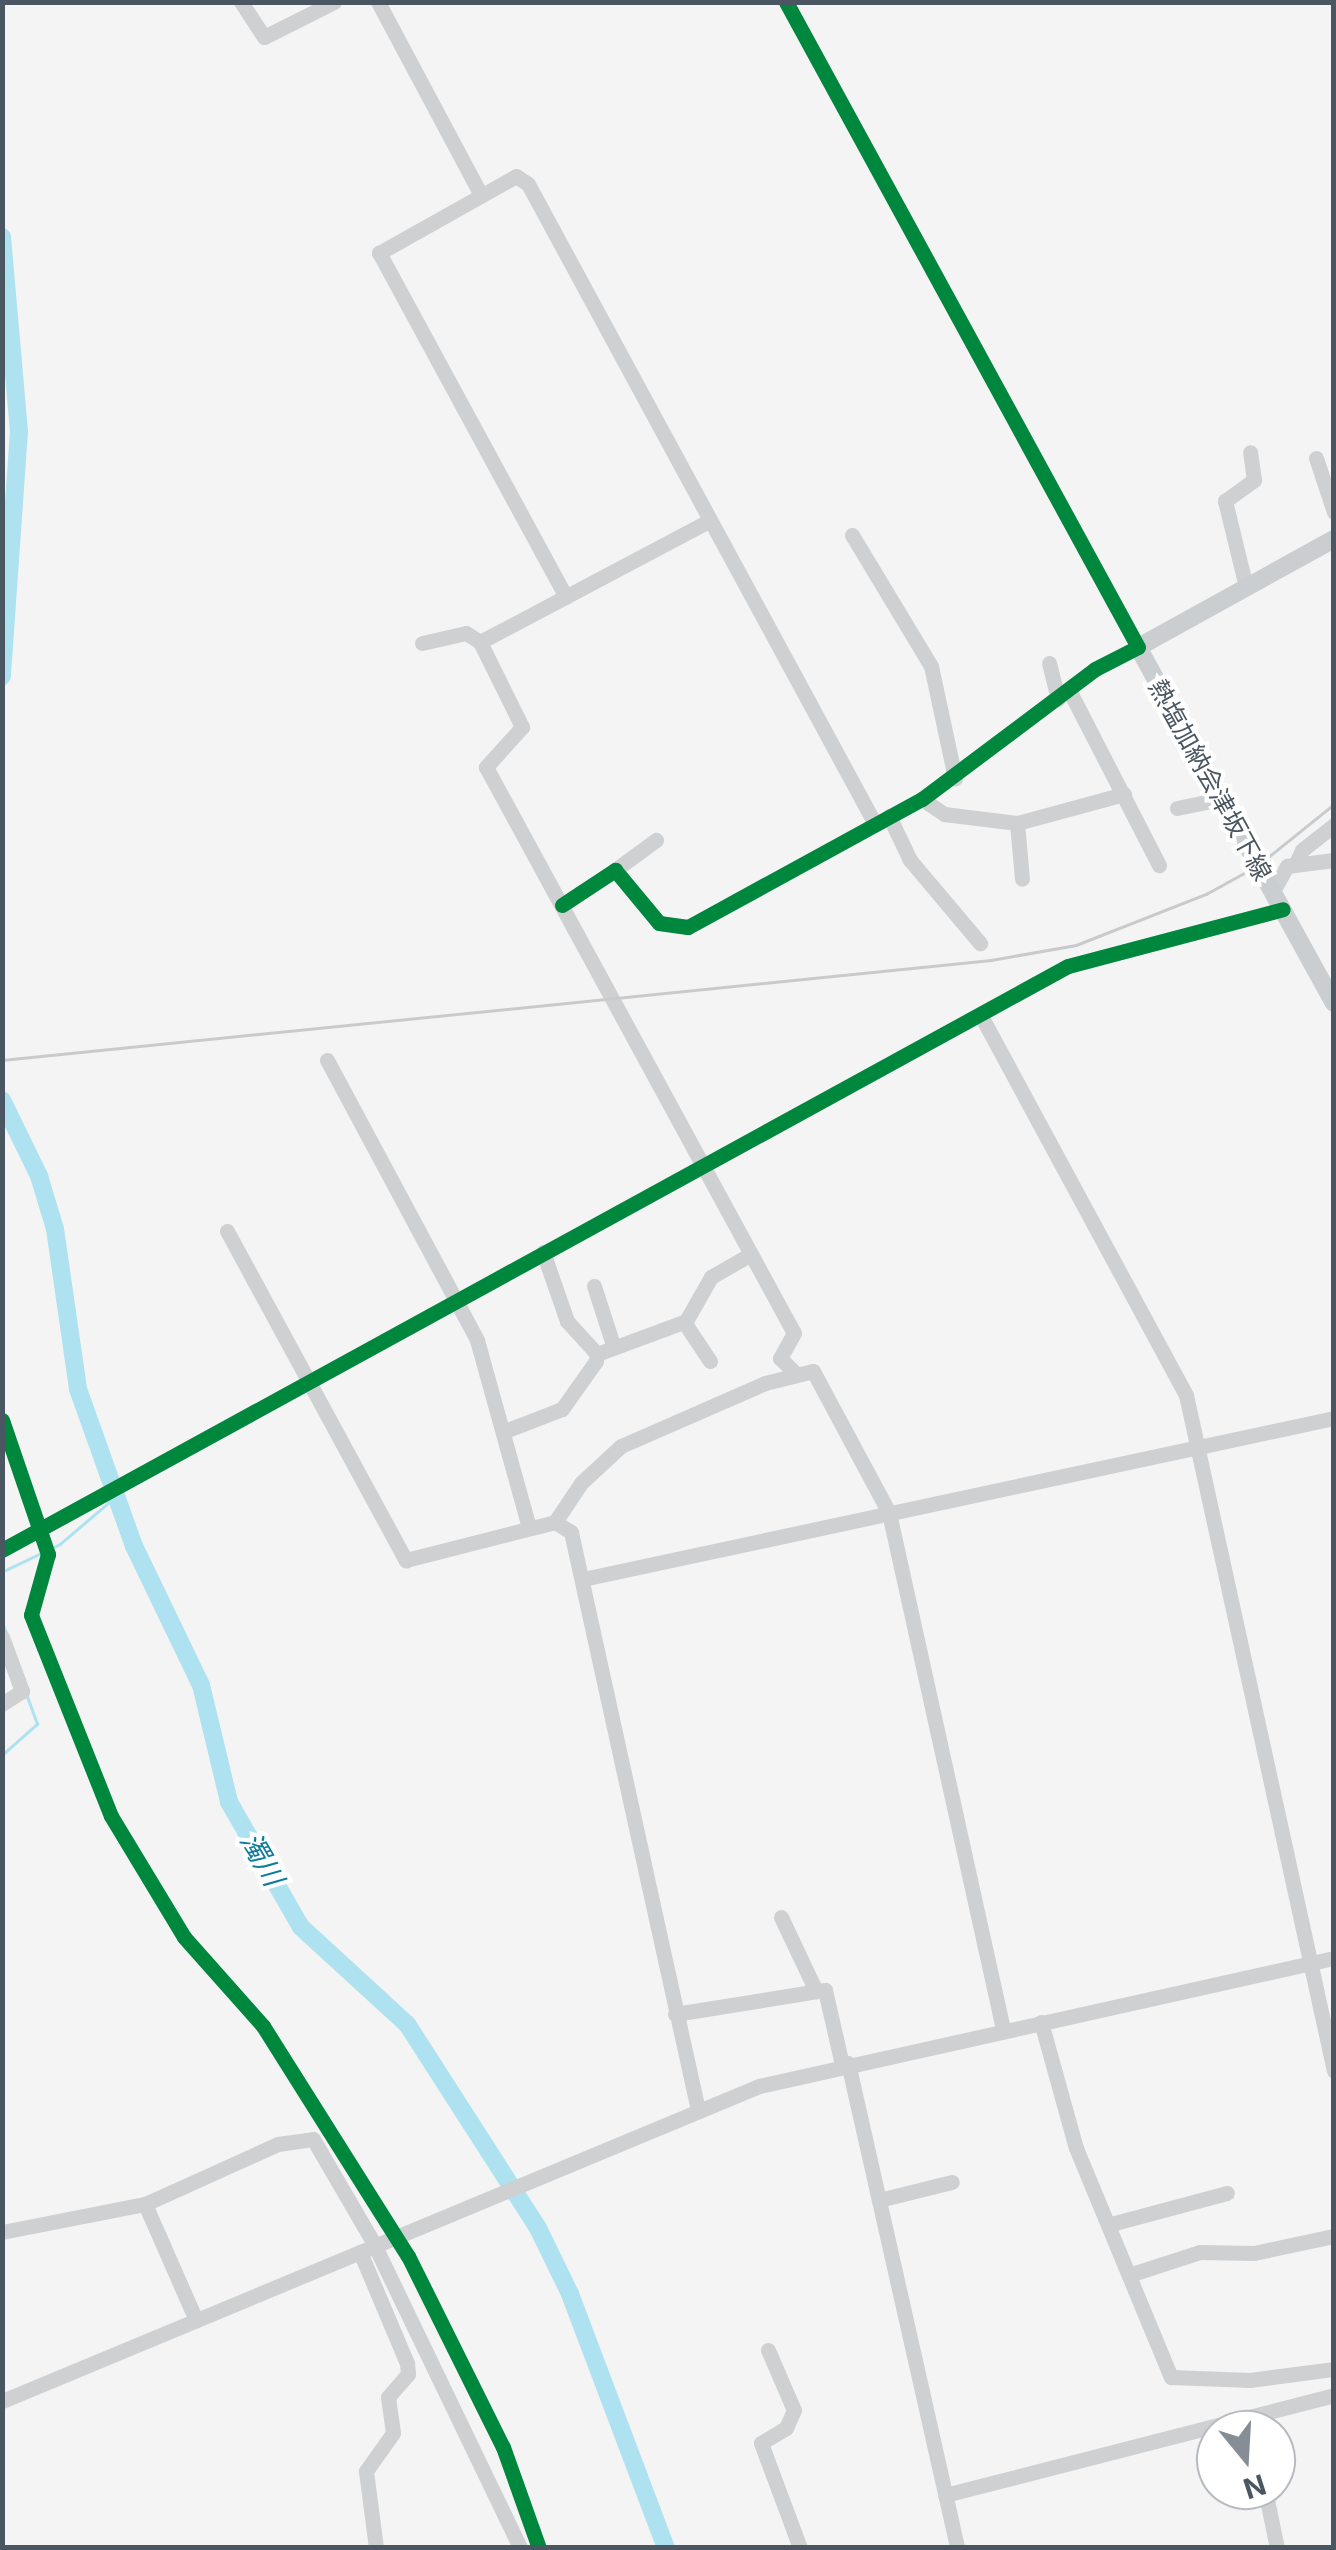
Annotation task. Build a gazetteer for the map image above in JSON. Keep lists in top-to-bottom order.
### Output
{
  "streets": {
    "main road": ["熱塩加納会津坂下線"]
  },
  "water": ["濁川"],
  "north": "bottom"
}
